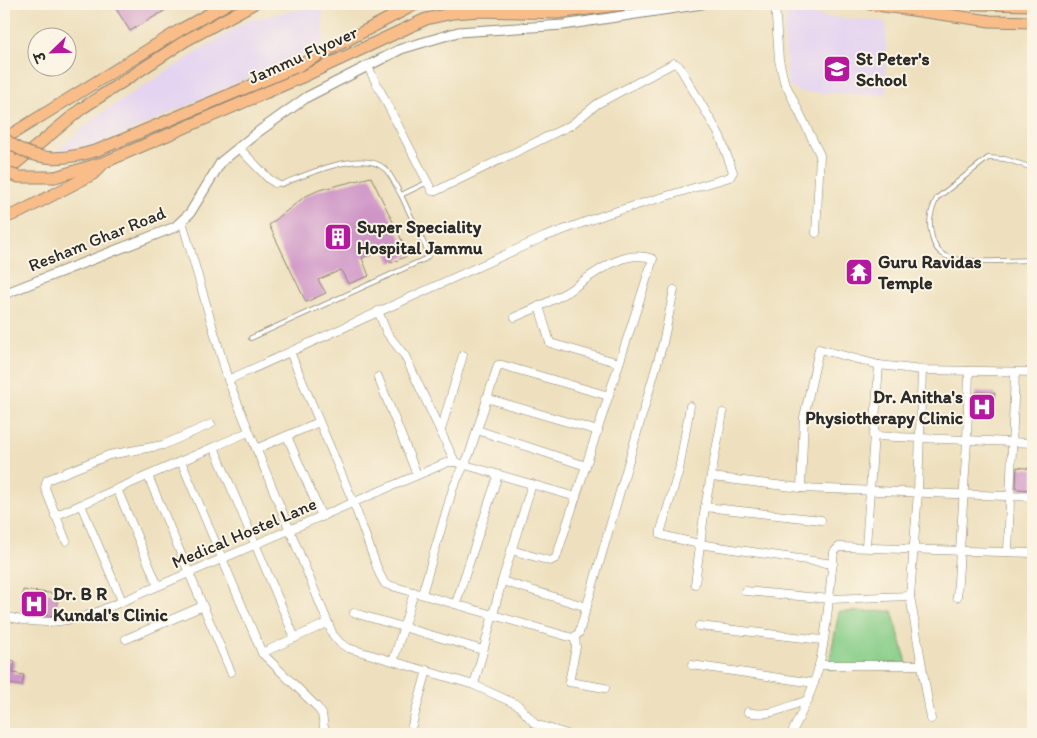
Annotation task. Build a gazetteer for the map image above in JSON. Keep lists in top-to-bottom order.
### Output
{
  "streets": {
    "main road": ["Jammu Flyover"],
    "street": ["Resham Ghar Road", "Medical Hostel Lane"]
  },
  "places": {
    "school or university": ["St Peter's School"],
    "building": ["Super Speciality Hospital Jammu"],
    "temple": ["Guru Ravidas Temple"],
    "hospital": ["Dr. Anitha's Physiotherapy Clinic", "Dr. B R Kundal's Clinic"]
  },
  "north": "bottom left"
}
